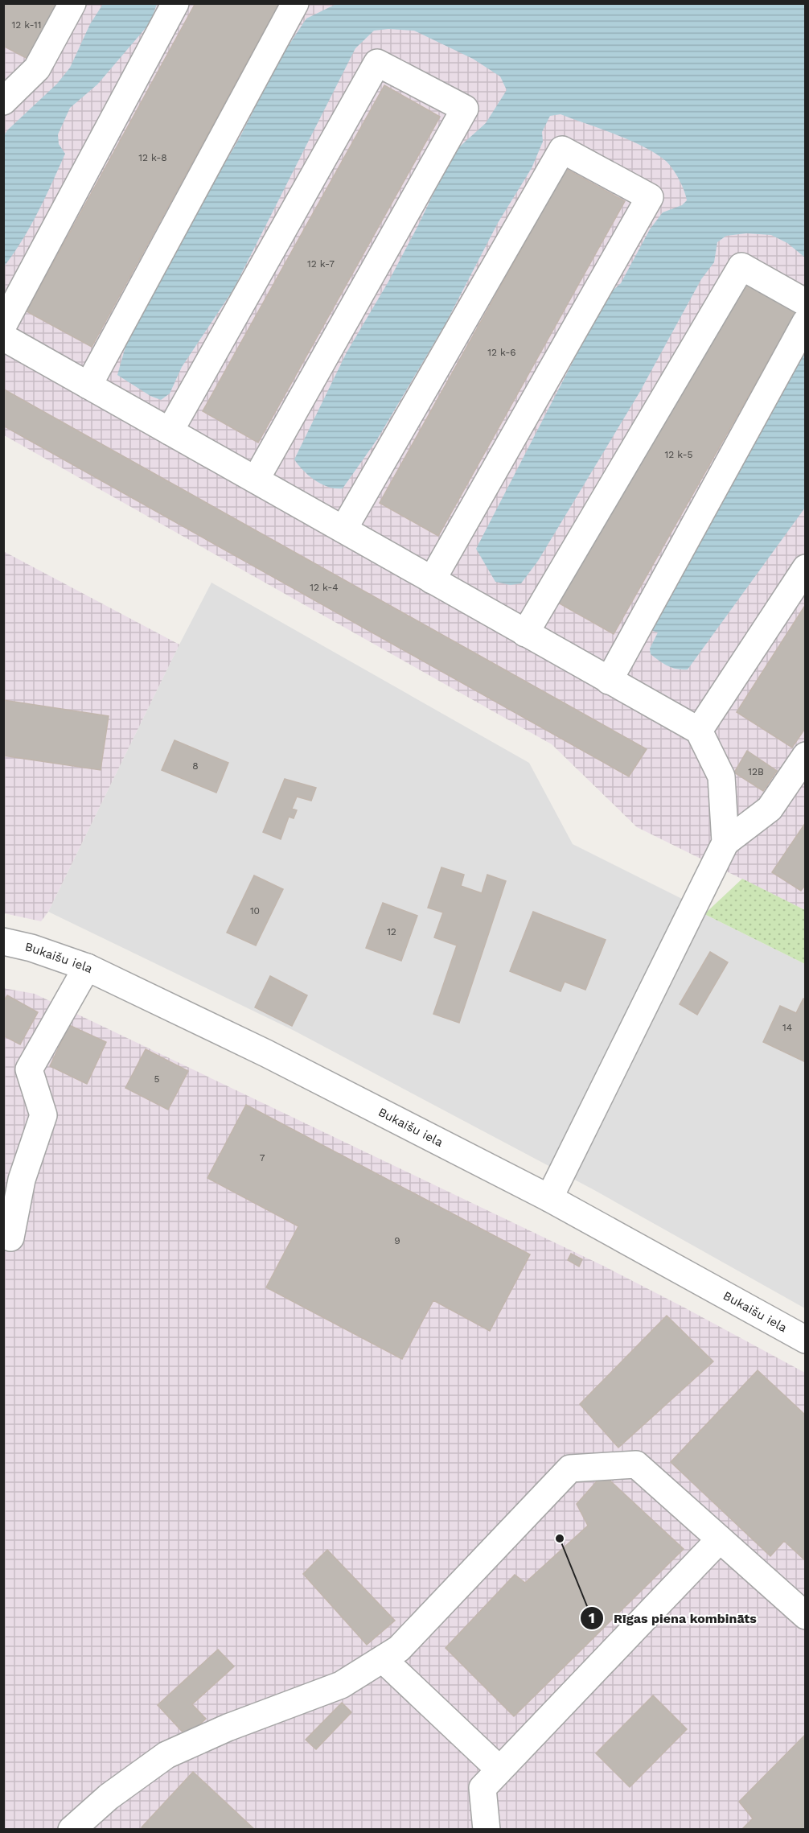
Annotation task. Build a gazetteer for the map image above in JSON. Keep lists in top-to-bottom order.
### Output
{
  "streets": {
    "street": ["Bukaišu iela"]
  },
  "places": ["Rīgas piena kombināts"],
  "house_numbers": [
    "12 k-11",
    "12 k-8",
    "12 k-7",
    "12 k-6",
    "12 k-5",
    "12 k-4",
    "8",
    "12B",
    "10",
    "12",
    "14",
    "5",
    "7",
    "9"
  ]
}
